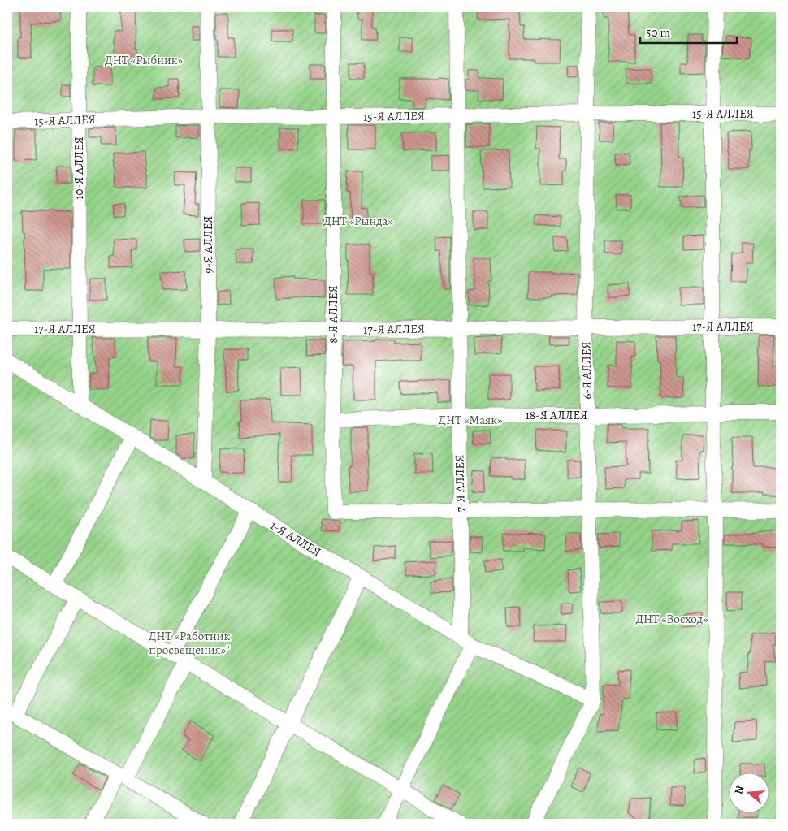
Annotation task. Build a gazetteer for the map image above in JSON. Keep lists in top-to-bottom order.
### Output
{
  "streets": {
    "street": [
      "15-Я АЛЛЕЯ",
      "10-Я АЛЛЕЯ",
      "9-Я АЛЛЕЯ",
      "8-Я АЛЛЕЯ",
      "17-Я АЛЛЕЯ",
      "6-Я АЛЛЕЯ",
      "18-Я АЛЛЕЯ",
      "7-Я АЛЛЕЯ",
      "1-Я АЛЛЕЯ"
    ]
  },
  "crossings": [
    ["15-Я АЛЛЕЯ", "10-Я АЛЛЕЯ"],
    ["15-Я АЛЛЕЯ", "9-Я АЛЛЕЯ"],
    ["15-Я АЛЛЕЯ", "8-Я АЛЛЕЯ"],
    ["15-Я АЛЛЕЯ", "6-Я АЛЛЕЯ"],
    ["15-Я АЛЛЕЯ", "7-Я АЛЛЕЯ"],
    ["10-Я АЛЛЕЯ", "17-Я АЛЛЕЯ"],
    ["10-Я АЛЛЕЯ", "1-Я АЛЛЕЯ"],
    ["9-Я АЛЛЕЯ", "17-Я АЛЛЕЯ"],
    ["9-Я АЛЛЕЯ", "1-Я АЛЛЕЯ"],
    ["8-Я АЛЛЕЯ", "17-Я АЛЛЕЯ"],
    ["8-Я АЛЛЕЯ", "18-Я АЛЛЕЯ"],
    ["8-Я АЛЛЕЯ", "7-Я АЛЛЕЯ"],
    ["17-Я АЛЛЕЯ", "6-Я АЛЛЕЯ"],
    ["17-Я АЛЛЕЯ", "7-Я АЛЛЕЯ"],
    ["6-Я АЛЛЕЯ", "18-Я АЛЛЕЯ"],
    ["6-Я АЛЛЕЯ", "1-Я АЛЛЕЯ"],
    ["18-Я АЛЛЕЯ", "7-Я АЛЛЕЯ"],
    ["7-Я АЛЛЕЯ", "1-Я АЛЛЕЯ"]
  ],
  "parks": [
    "ДНТ «Рыбник»",
    "ДНТ «Рында»",
    "ДНТ «Маяк»",
    "ДНТ «Восход»",
    "ДНТ «Работник просвещения»\""
  ],
  "scale_bar": "50 m",
  "north": "left"
}
